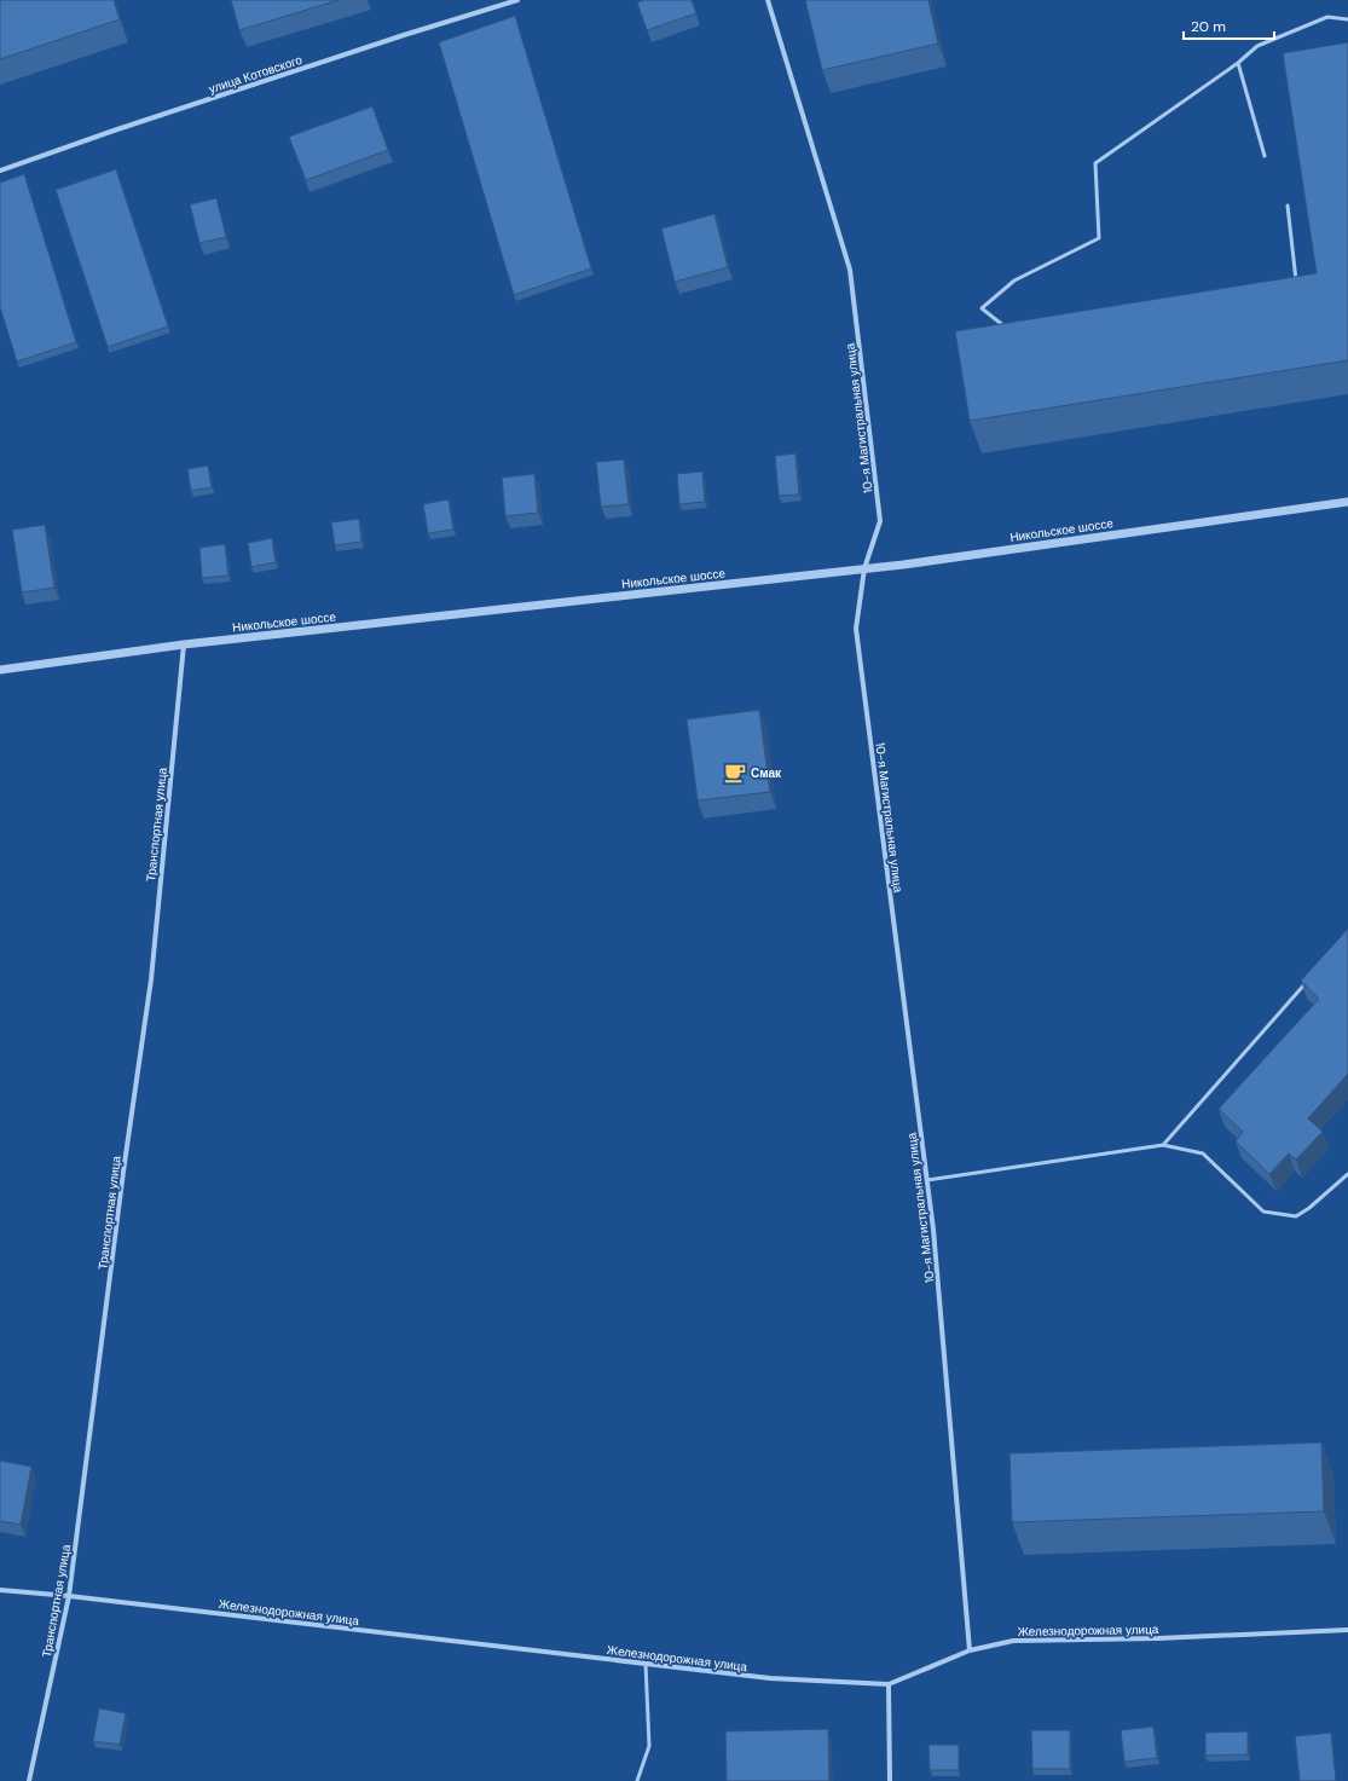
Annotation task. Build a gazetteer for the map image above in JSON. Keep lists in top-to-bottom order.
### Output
{
  "streets": {
    "street": [
      "улица Котовского",
      "10-я Магистральная улица",
      "Никольское шоссе",
      "Транспортная улица",
      "Железнодорожная улица"
    ]
  },
  "crossings": [
    ["10-я Магистральная улица", "Никольское шоссе"],
    ["10-я Магистральная улица", "Железнодорожная улица"],
    ["Никольское шоссе", "Транспортная улица"],
    ["Транспортная улица", "Железнодорожная улица"]
  ],
  "places": {
    "cafe": ["Смак"]
  },
  "scale_bar": "20 m"
}
